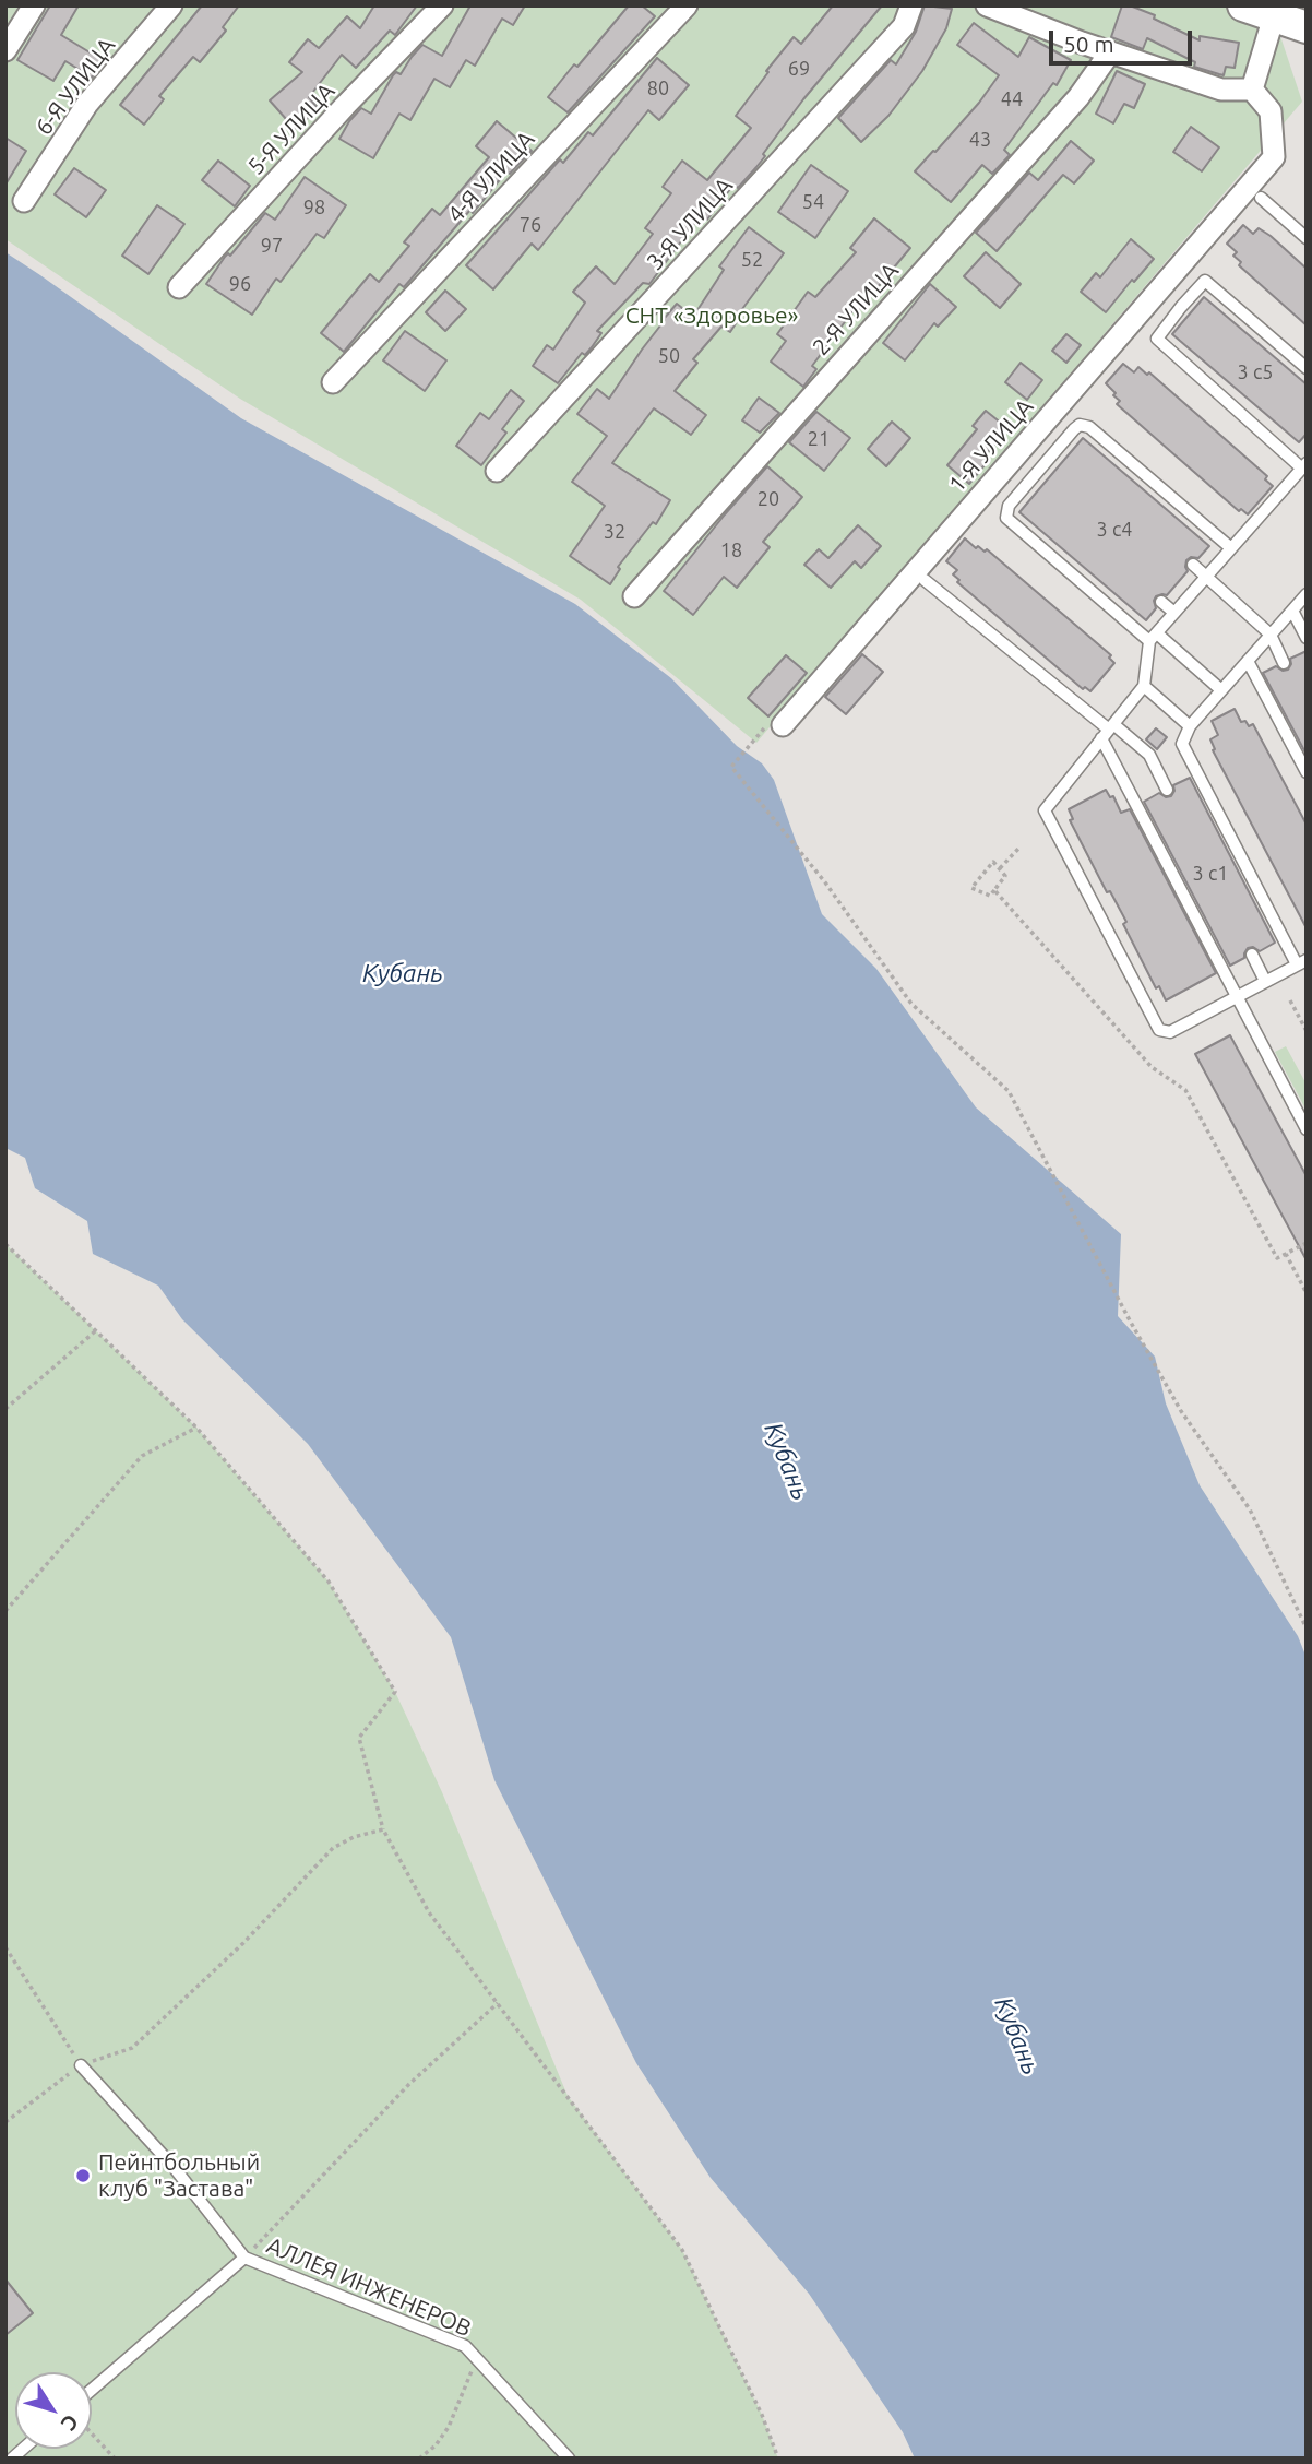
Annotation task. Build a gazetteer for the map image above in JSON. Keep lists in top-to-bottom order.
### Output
{
  "streets": {
    "street": [
      "6-Я УЛИЦА",
      "5-Я УЛИЦА",
      "4-Я УЛИЦА",
      "3-Я УЛИЦА",
      "2-Я УЛИЦА",
      "1-Я УЛИЦА"
    ],
    "lane": ["АЛЛЕЯ ИНЖЕНЕРОВ"]
  },
  "water": ["Кубань"],
  "parks": ["СНТ «Здоровье»"],
  "places": ["Пейнтбольный клуб \"Застава\""],
  "house_numbers": [
    "69",
    "80",
    "44",
    "43",
    "54",
    "98",
    "76",
    "97",
    "52",
    "96",
    "50",
    "3 с5",
    "21",
    "20",
    "3 c4",
    "32",
    "18",
    "3 с1"
  ],
  "scale_bar": "50 m",
  "north": "bottom right"
}
